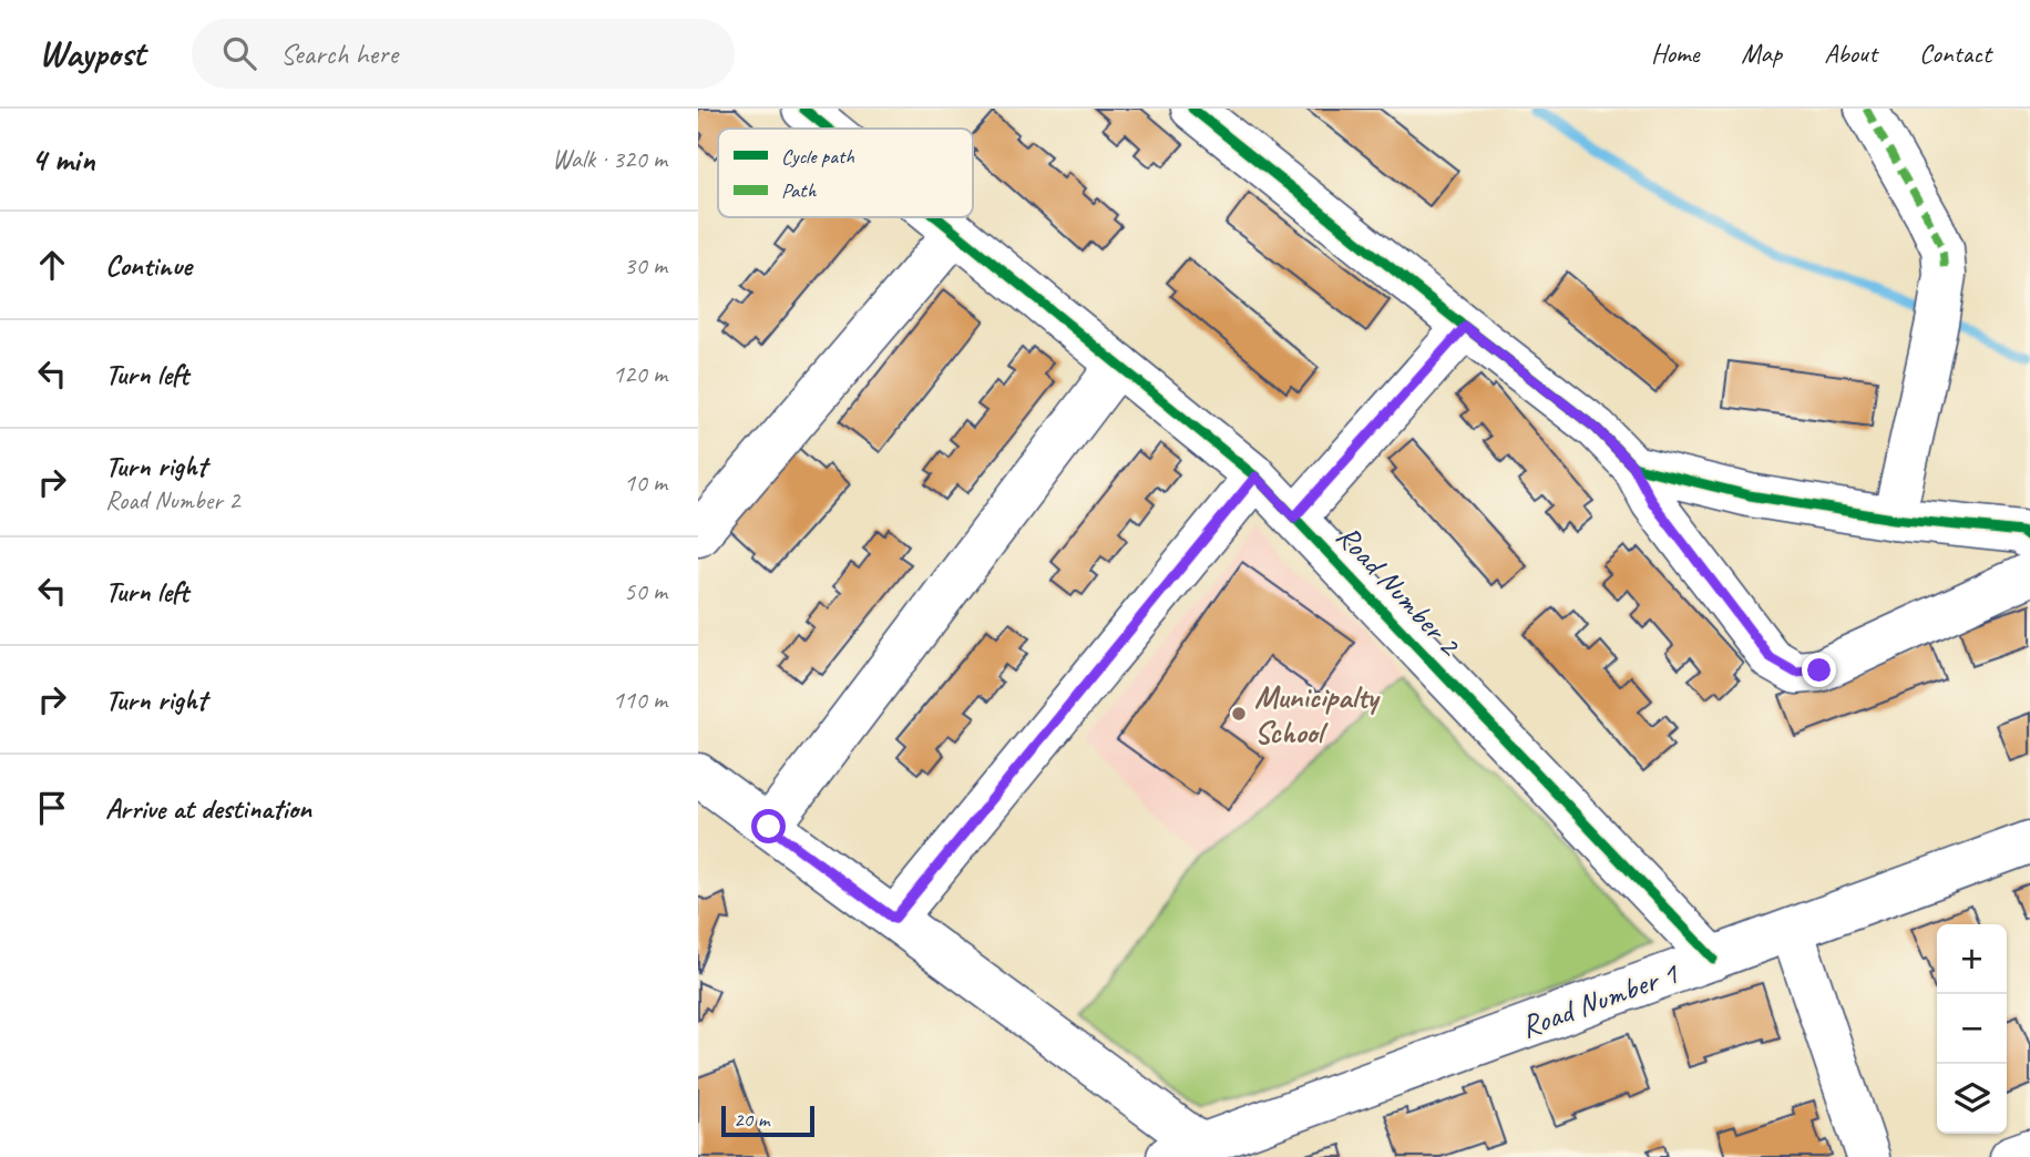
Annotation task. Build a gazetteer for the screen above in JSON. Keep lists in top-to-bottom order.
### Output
{
  "streets": {
    "street": ["Road Number 2", "Road Number 1"]
  },
  "crossings": [
    ["Road Number 2", "Road Number 1"]
  ],
  "places": ["Municipalty School"],
  "legend": ["Cycle path", "Path"],
  "scale_bar": "20 m",
  "page": {
    "header": "Waypost",
    "search": "Search here",
    "nav": [
      "Home",
      "Map",
      "About",
      "Contact"
    ],
    "heading": ["4 min", "Walk · 320 m"],
    "list": [
      ["Continue", "30 m"],
      ["Turn left", "120 m"],
      ["Turn right", "Road Number 2", "10 m"],
      ["Turn left", "50 m"],
      ["Turn right", "110 m"],
      "Arrive at destination"
    ],
    "map_buttons": ["+", "−"],
    "scale": "20 m"
  }
}
